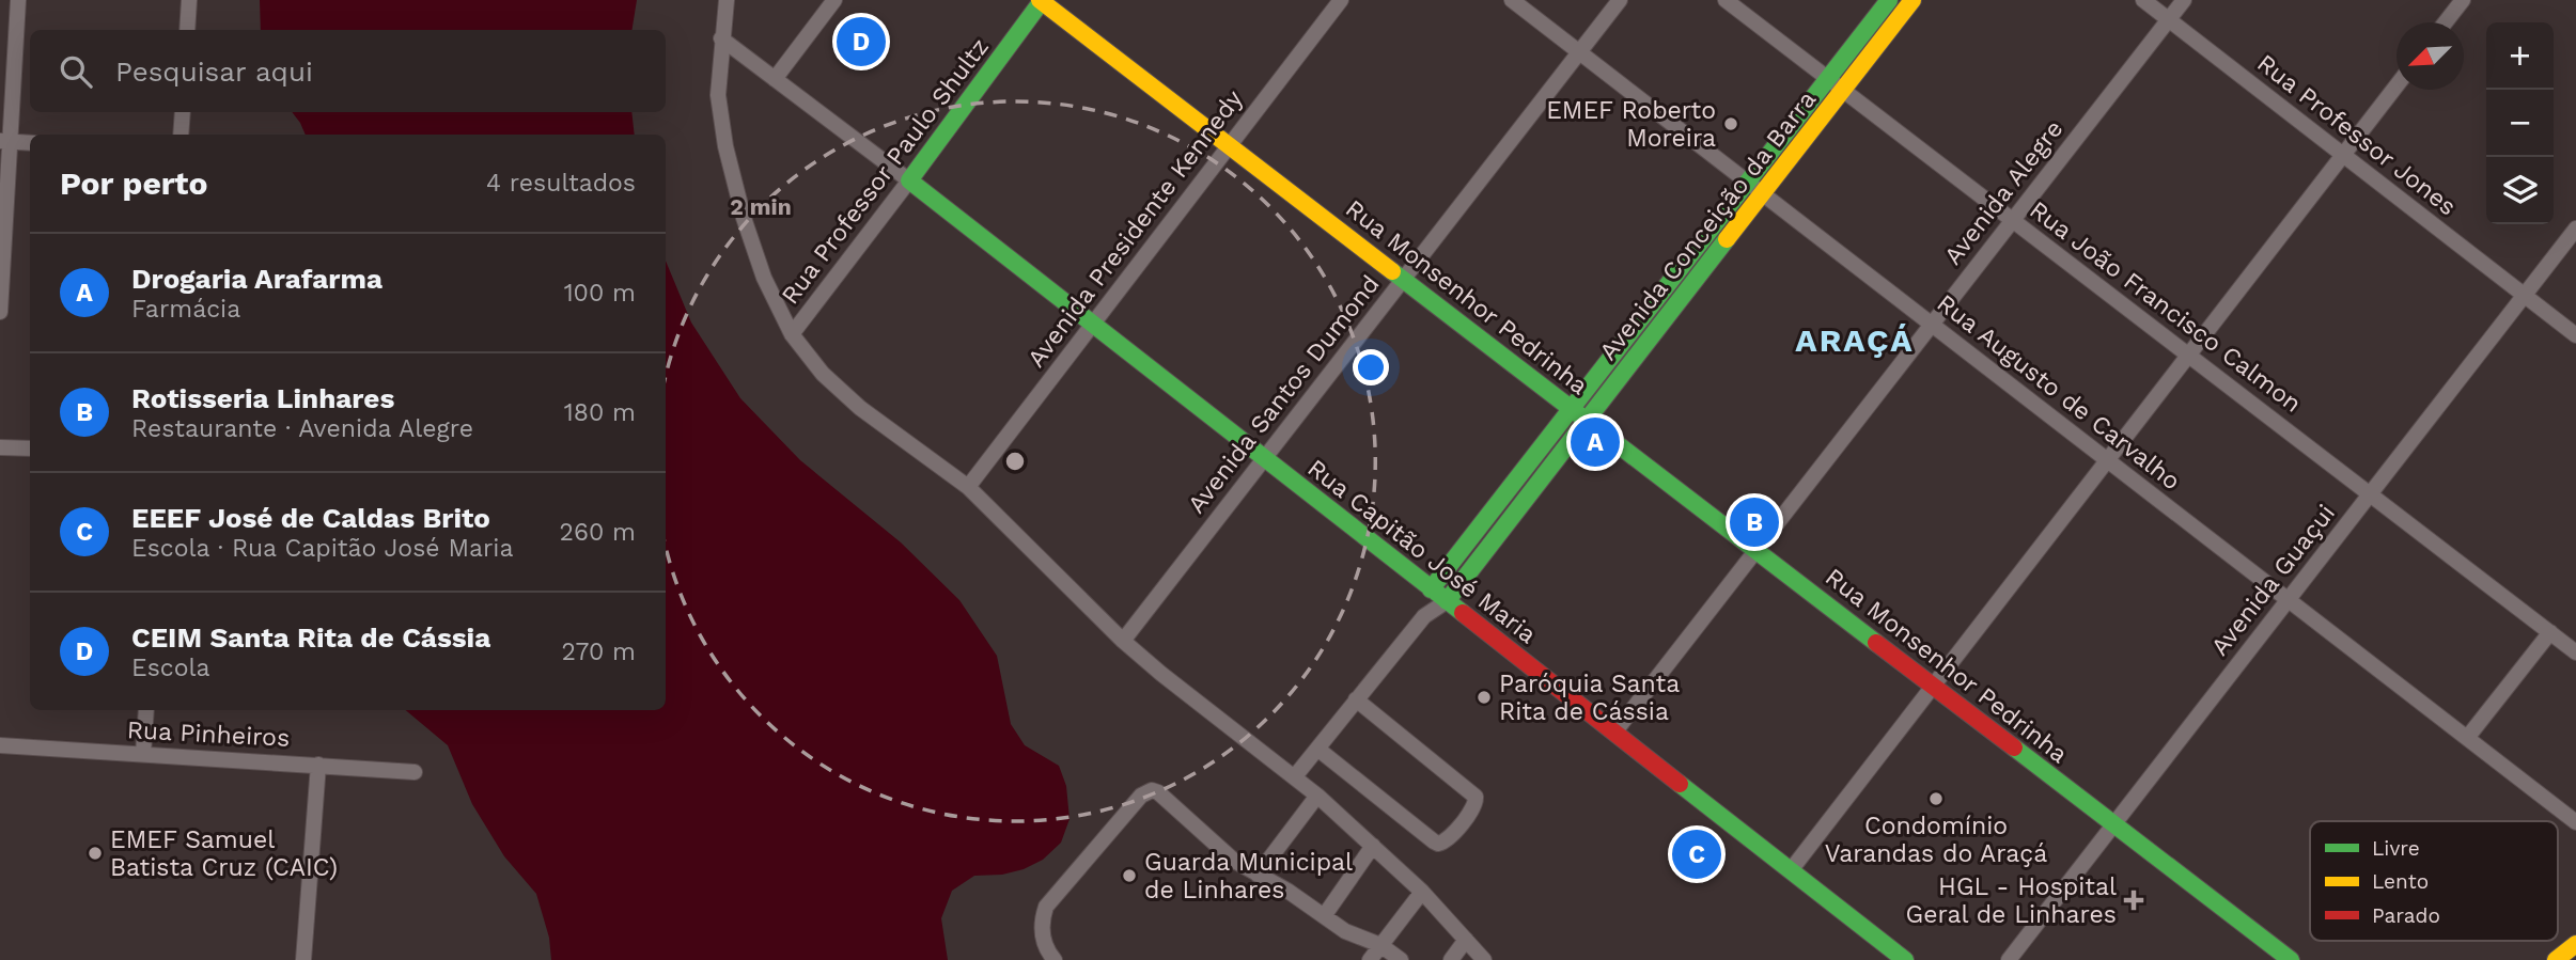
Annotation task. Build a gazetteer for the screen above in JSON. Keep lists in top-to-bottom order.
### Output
{
  "streets": {
    "main road": [
      "Rua Professor Paulo Shultz",
      "Avenida Conceição da Barra",
      "Rua Monsenhor Pedrinha",
      "Rua Capitão José Maria"
    ],
    "street": [
      "Rua Professor Jones",
      "Avenida Alegre",
      "Avenida Presidente Kennedy",
      "Rua João Francisco Calmon",
      "Rua Augusto de Carvalho",
      "Avenida Santos Dumond",
      "Avenida Guaçui",
      "Rua Pinheiros"
    ]
  },
  "crossings": [
    ["Rua Professor Jones", "Avenida Alegre"],
    ["Rua Professor Jones", "Avenida Guaçui"],
    ["Rua Professor Paulo Shultz", "Rua Monsenhor Pedrinha"],
    ["Rua Professor Paulo Shultz", "Rua Capitão José Maria"],
    ["Avenida Alegre", "Rua Monsenhor Pedrinha"],
    ["Avenida Alegre", "Rua João Francisco Calmon"],
    ["Avenida Alegre", "Rua Augusto de Carvalho"],
    ["Avenida Alegre", "Rua Capitão José Maria"],
    ["Avenida Conceição da Barra", "Rua Monsenhor Pedrinha"],
    ["Avenida Conceição da Barra", "Rua João Francisco Calmon"],
    ["Avenida Conceição da Barra", "Rua Augusto de Carvalho"],
    ["Avenida Conceição da Barra", "Rua Capitão José Maria"],
    ["Avenida Presidente Kennedy", "Rua Monsenhor Pedrinha"],
    ["Avenida Presidente Kennedy", "Rua Capitão José Maria"],
    ["Rua Monsenhor Pedrinha", "Avenida Santos Dumond"],
    ["Rua Monsenhor Pedrinha", "Avenida Guaçui"],
    ["Rua João Francisco Calmon", "Avenida Guaçui"],
    ["Rua Augusto de Carvalho", "Avenida Santos Dumond"],
    ["Rua Augusto de Carvalho", "Avenida Guaçui"],
    ["Avenida Santos Dumond", "Rua Capitão José Maria"]
  ],
  "districts": ["ARAÇÁ"],
  "places": {
    "other": [
      "EMEF Roberto Moreira",
      "Paróquia Santa Rita de Cássia",
      "Condomínio Varandas do Araçá",
      "EMEF Samuel Batista Cruz (CAIC)",
      "Guarda Municipal de Linhares"
    ],
    "health": ["HGL - Hospital Geral de Linhares"]
  },
  "legend": ["Livre", "Lento", "Parado"],
  "north": "bottom left",
  "page": {
    "pins": [
      "D",
      "A",
      "B",
      "C"
    ],
    "map_buttons": ["+", "−"],
    "search": "Pesquisar aqui",
    "heading": ["Por perto", "4 resultados"],
    "list": [
      {
        "mark": "A",
        "name": "Drogaria Arafarma",
        "note": "Farmácia",
        "value": "100 m"
      },
      {
        "mark": "B",
        "name": "Rotisseria Linhares",
        "note": "Restaurante · Avenida Alegre",
        "value": "180 m"
      },
      {
        "mark": "C",
        "name": "EEEF José de Caldas Brito",
        "note": "Escola · Rua Capitão José Maria",
        "value": "260 m"
      },
      {
        "mark": "D",
        "name": "CEIM Santa Rita de Cássia",
        "note": "Escola",
        "value": "270 m"
      }
    ]
  },
  "rings": ["2 min"]
}
